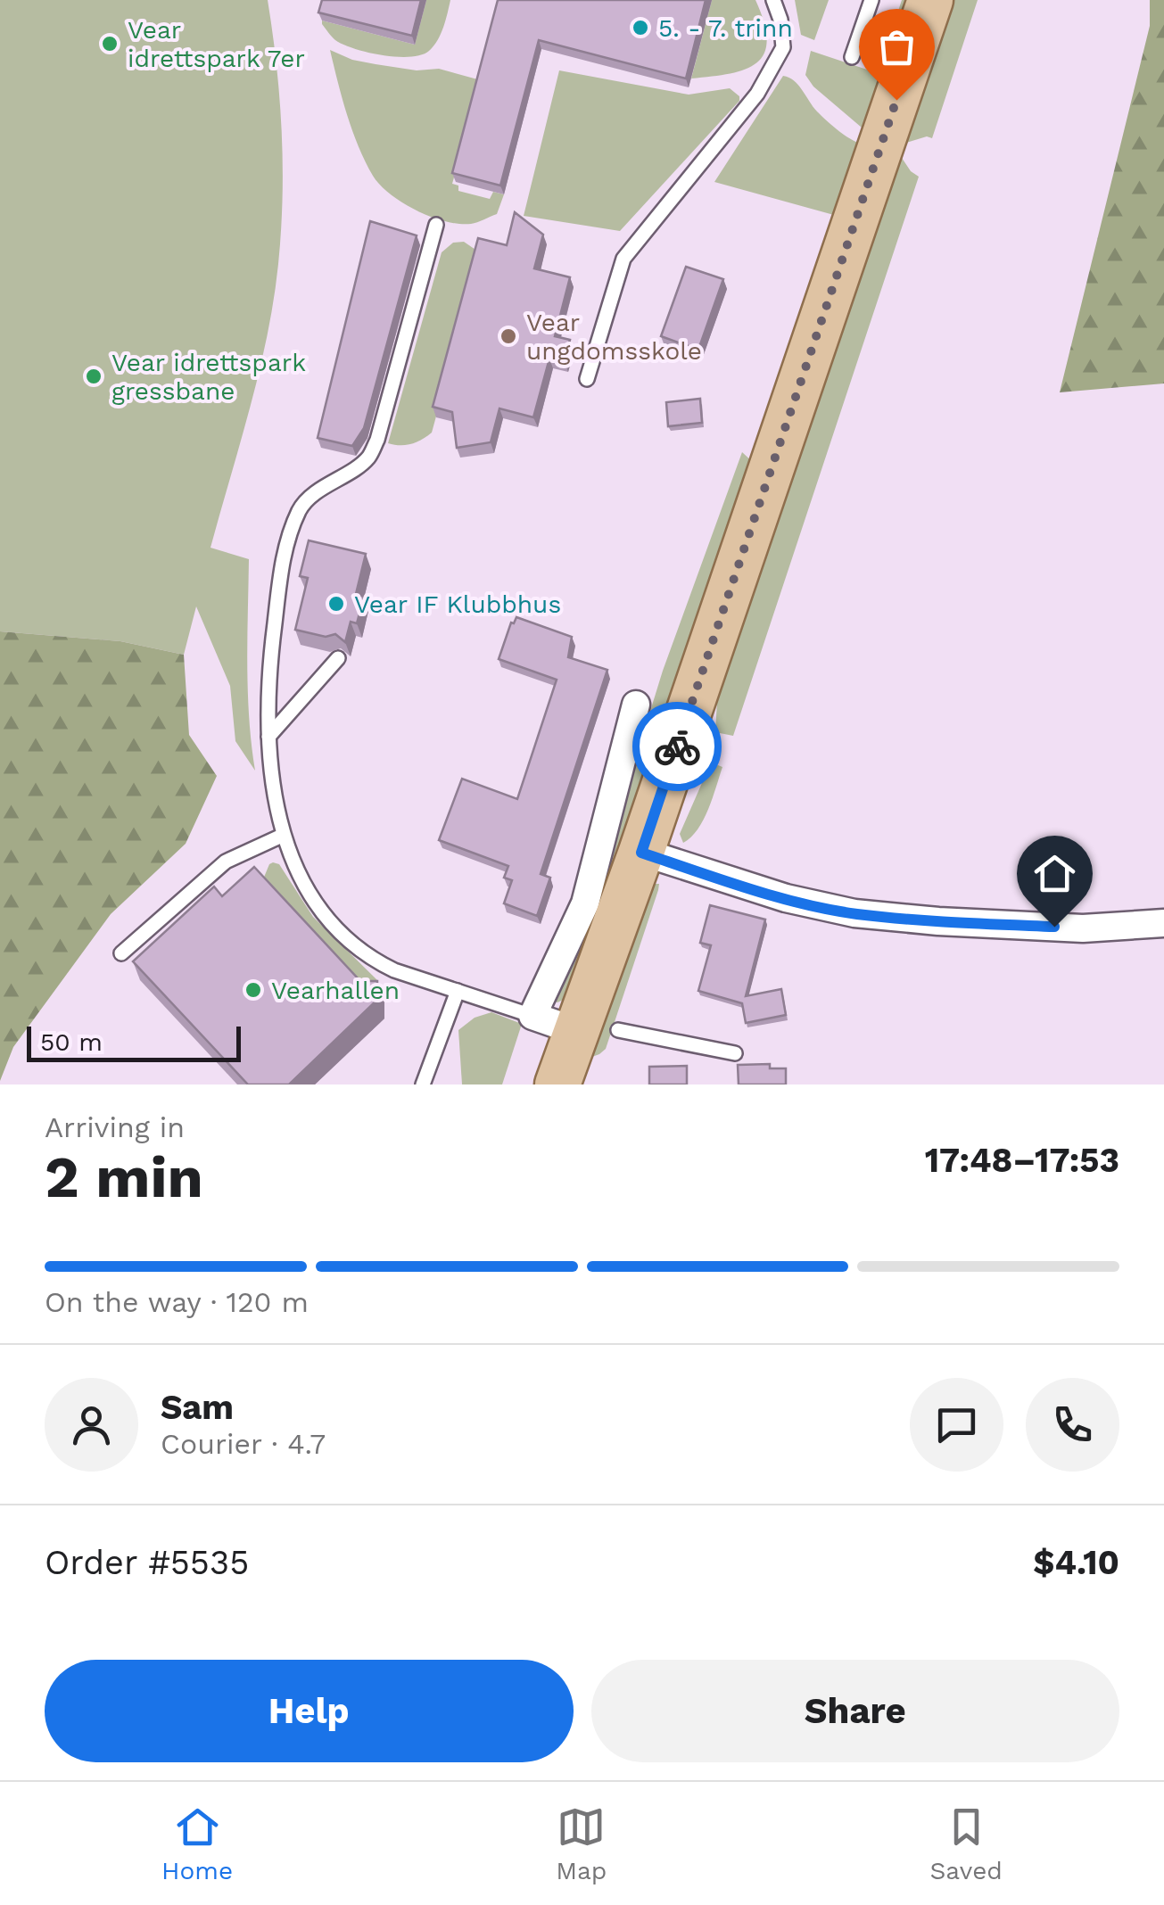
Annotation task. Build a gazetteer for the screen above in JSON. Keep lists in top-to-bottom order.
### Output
{
  "places": [
    "5. - 7. trinn",
    "Vear idrettspark 7er",
    "Vear ungdomsskole",
    "Vear idrettspark gressbane",
    "Vear IF Klubbhus",
    "Vearhallen"
  ],
  "scale_bar": "50 m",
  "page": {
    "scale": "50 m",
    "heading": ["2 min", "Arriving in", "17:48–17:53"],
    "panel": [
      "Sam",
      "Courier · 4.7",
      "Order #5535",
      "$4.10"
    ],
    "bar": "On the way · 120 m",
    "buttons": ["Help", "Share"],
    "tabs": ["Home", "Map", "Saved"]
  }
}
